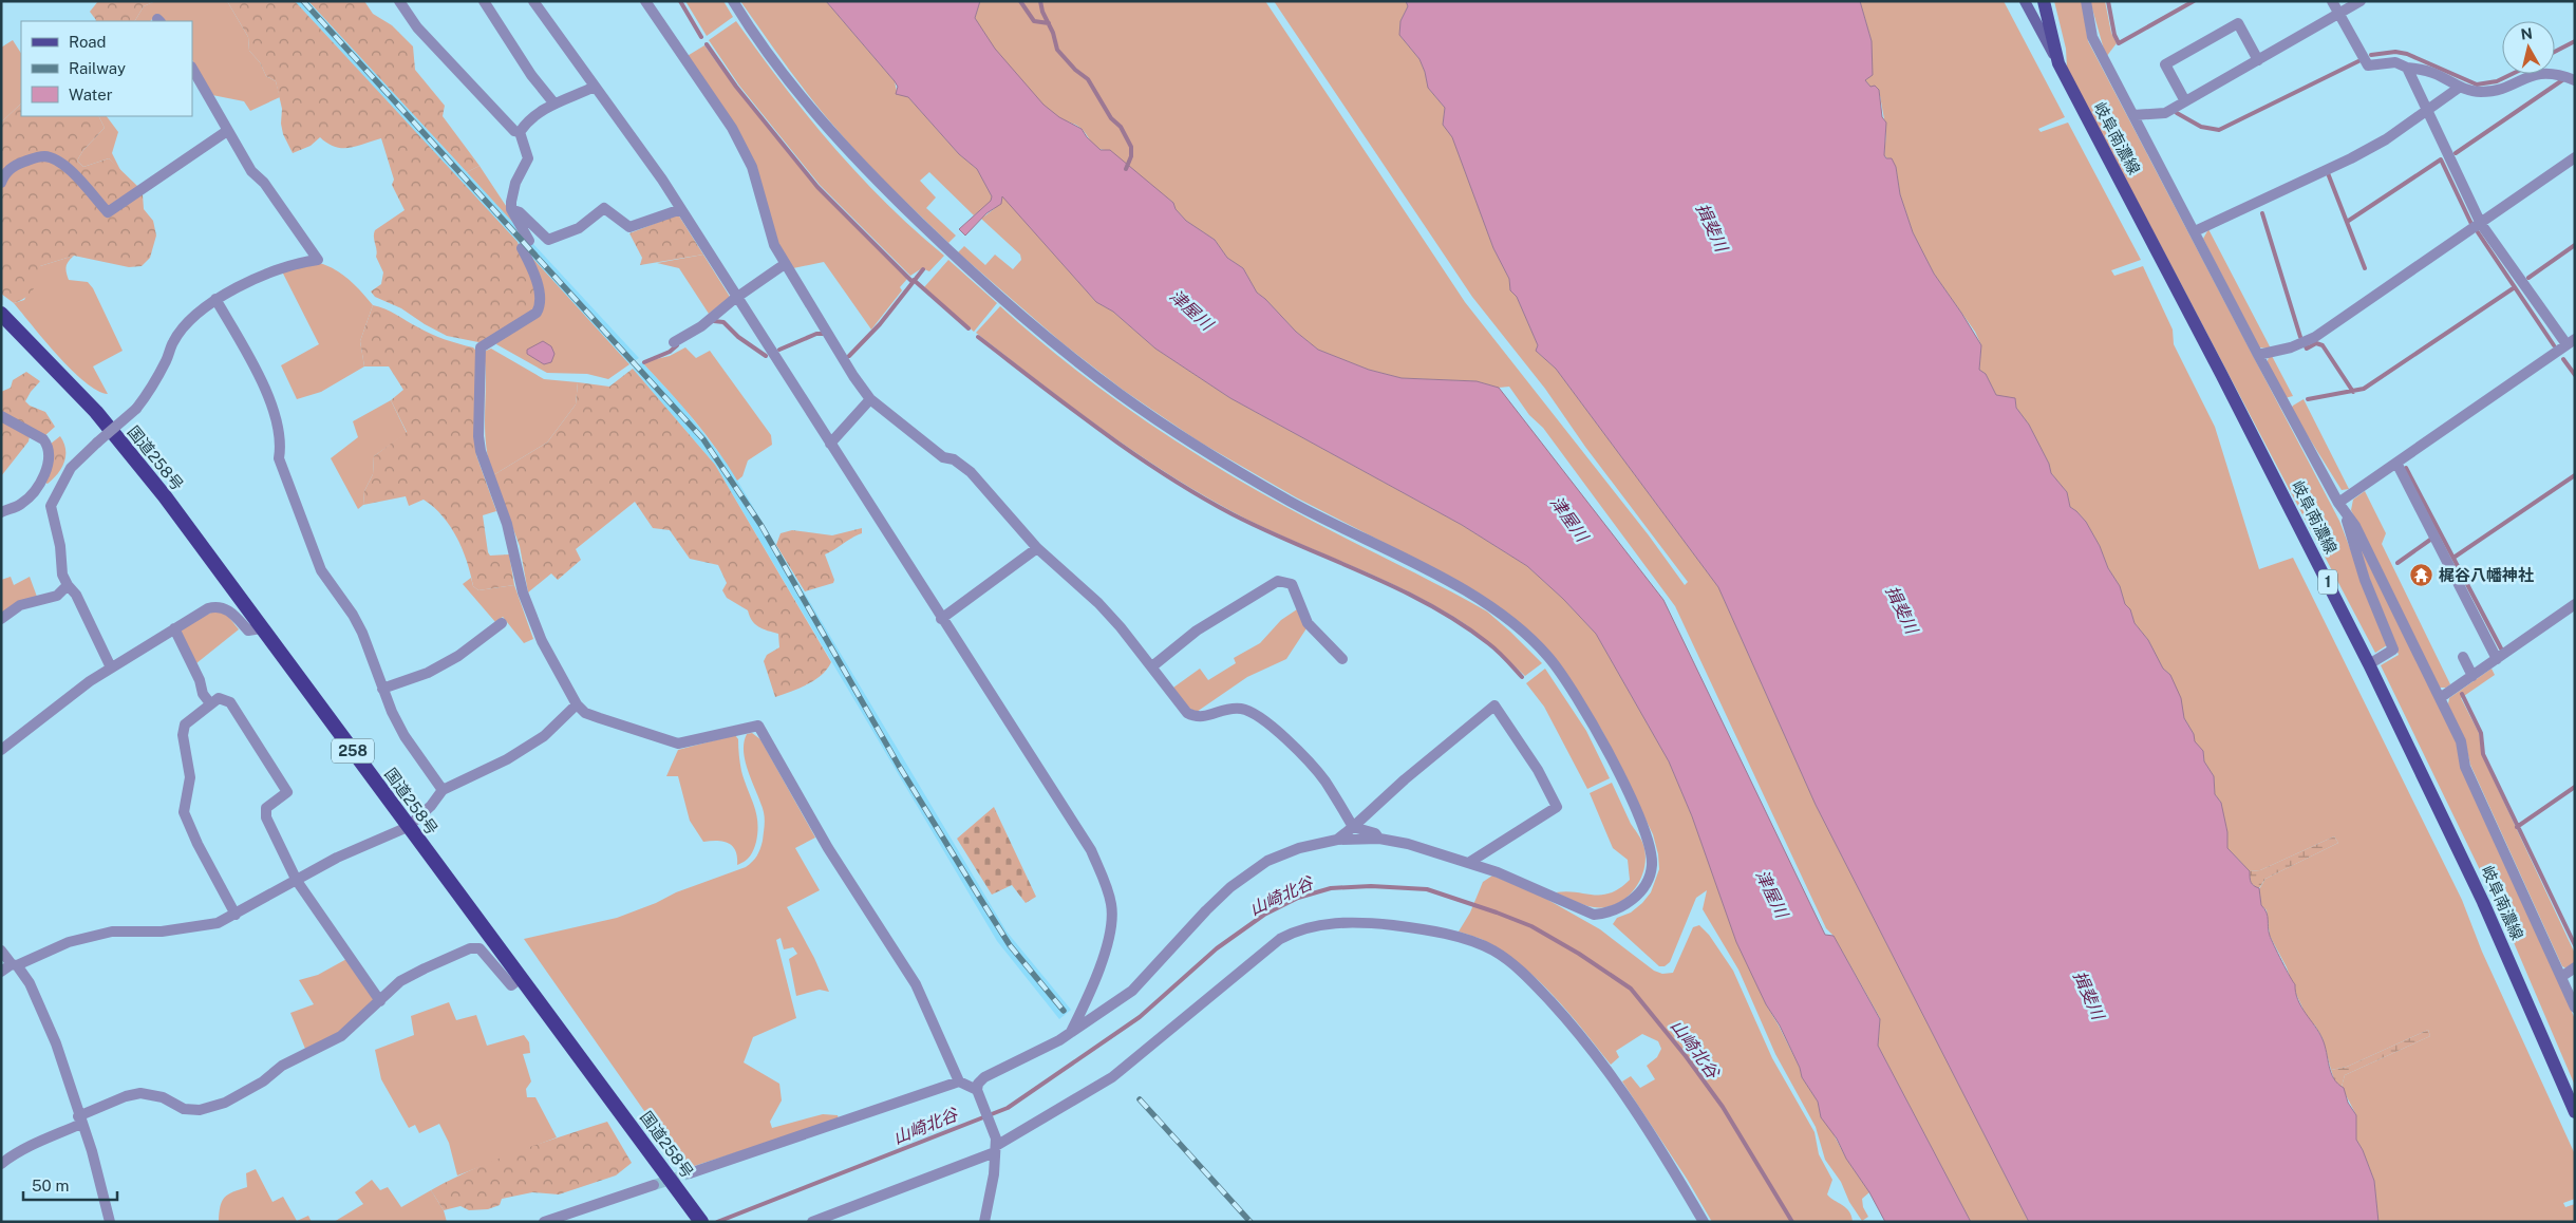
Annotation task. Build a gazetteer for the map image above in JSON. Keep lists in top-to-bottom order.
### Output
{
  "streets": {
    "highway": ["国道258号", "258"],
    "main road": ["岐阜南濃線", "1"]
  },
  "water": ["揖斐川", "津屋川", "山崎北谷"],
  "places": {
    "temple": ["梶谷八幡神社"]
  },
  "legend": ["Road", "Railway", "Water"],
  "scale_bar": "50 m",
  "north": "top"
}
